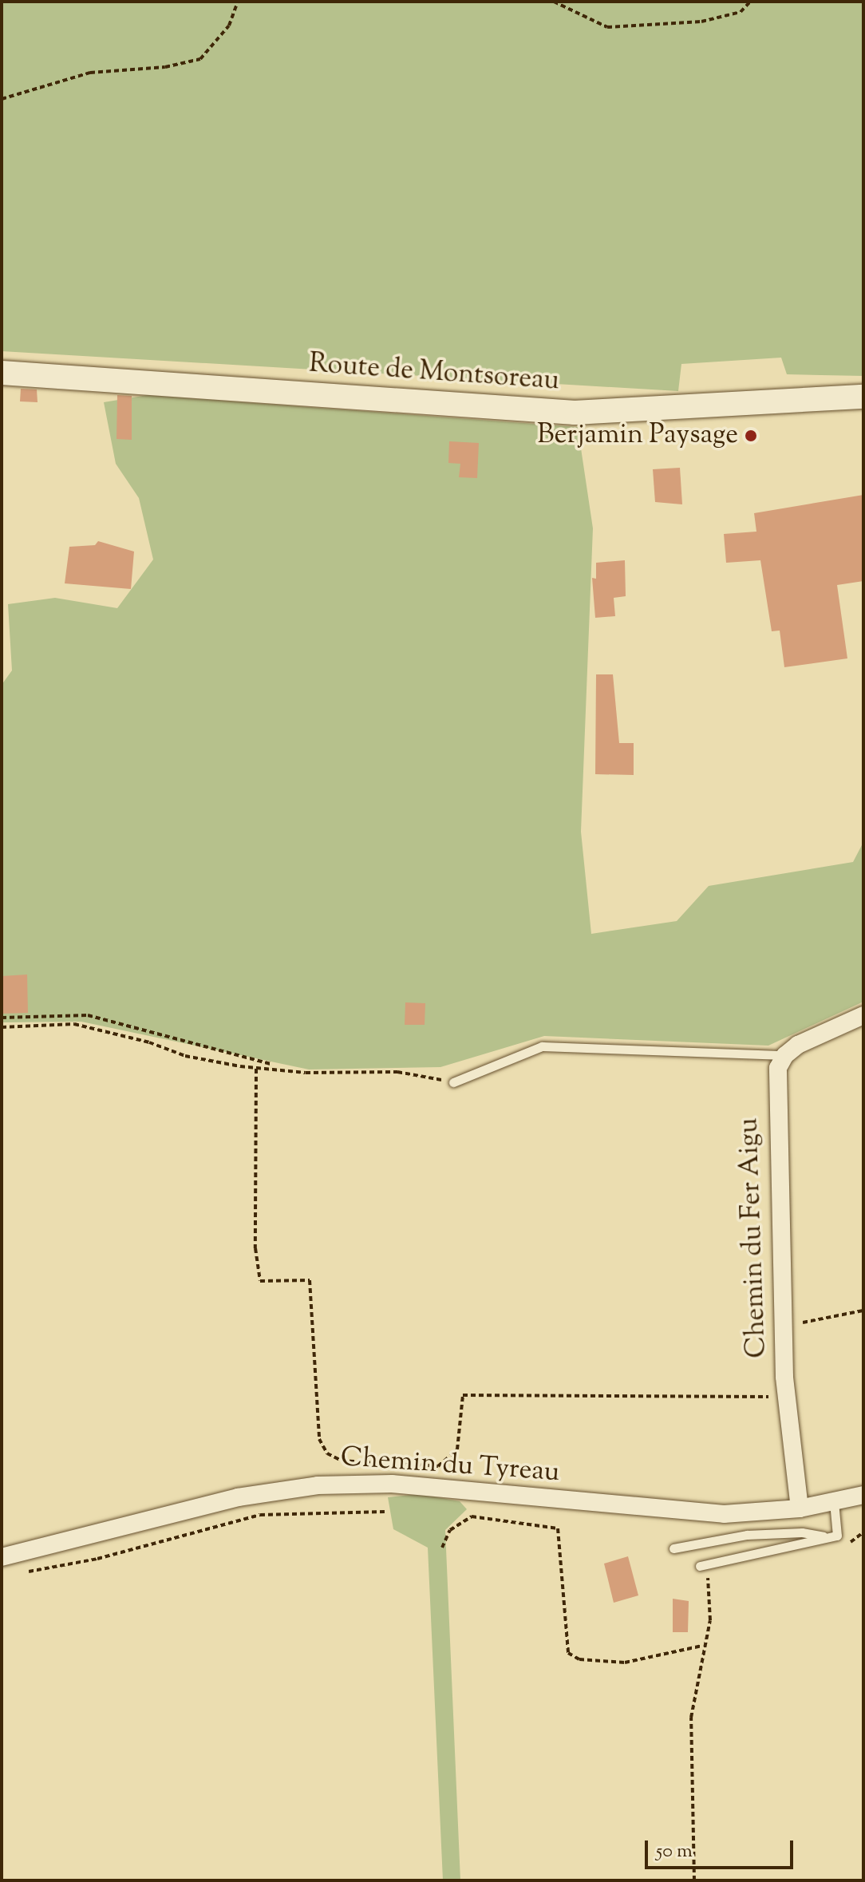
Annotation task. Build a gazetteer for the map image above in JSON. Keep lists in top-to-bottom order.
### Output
{
  "streets": {
    "main road": ["Route de Montsoreau"],
    "street": ["Chemin du Fer Aigu", "Chemin du Tyreau"]
  },
  "crossings": [
    ["Chemin du Fer Aigu", "Chemin du Tyreau"]
  ],
  "places": ["Berjamin Paysage"],
  "scale_bar": "50 m"
}
